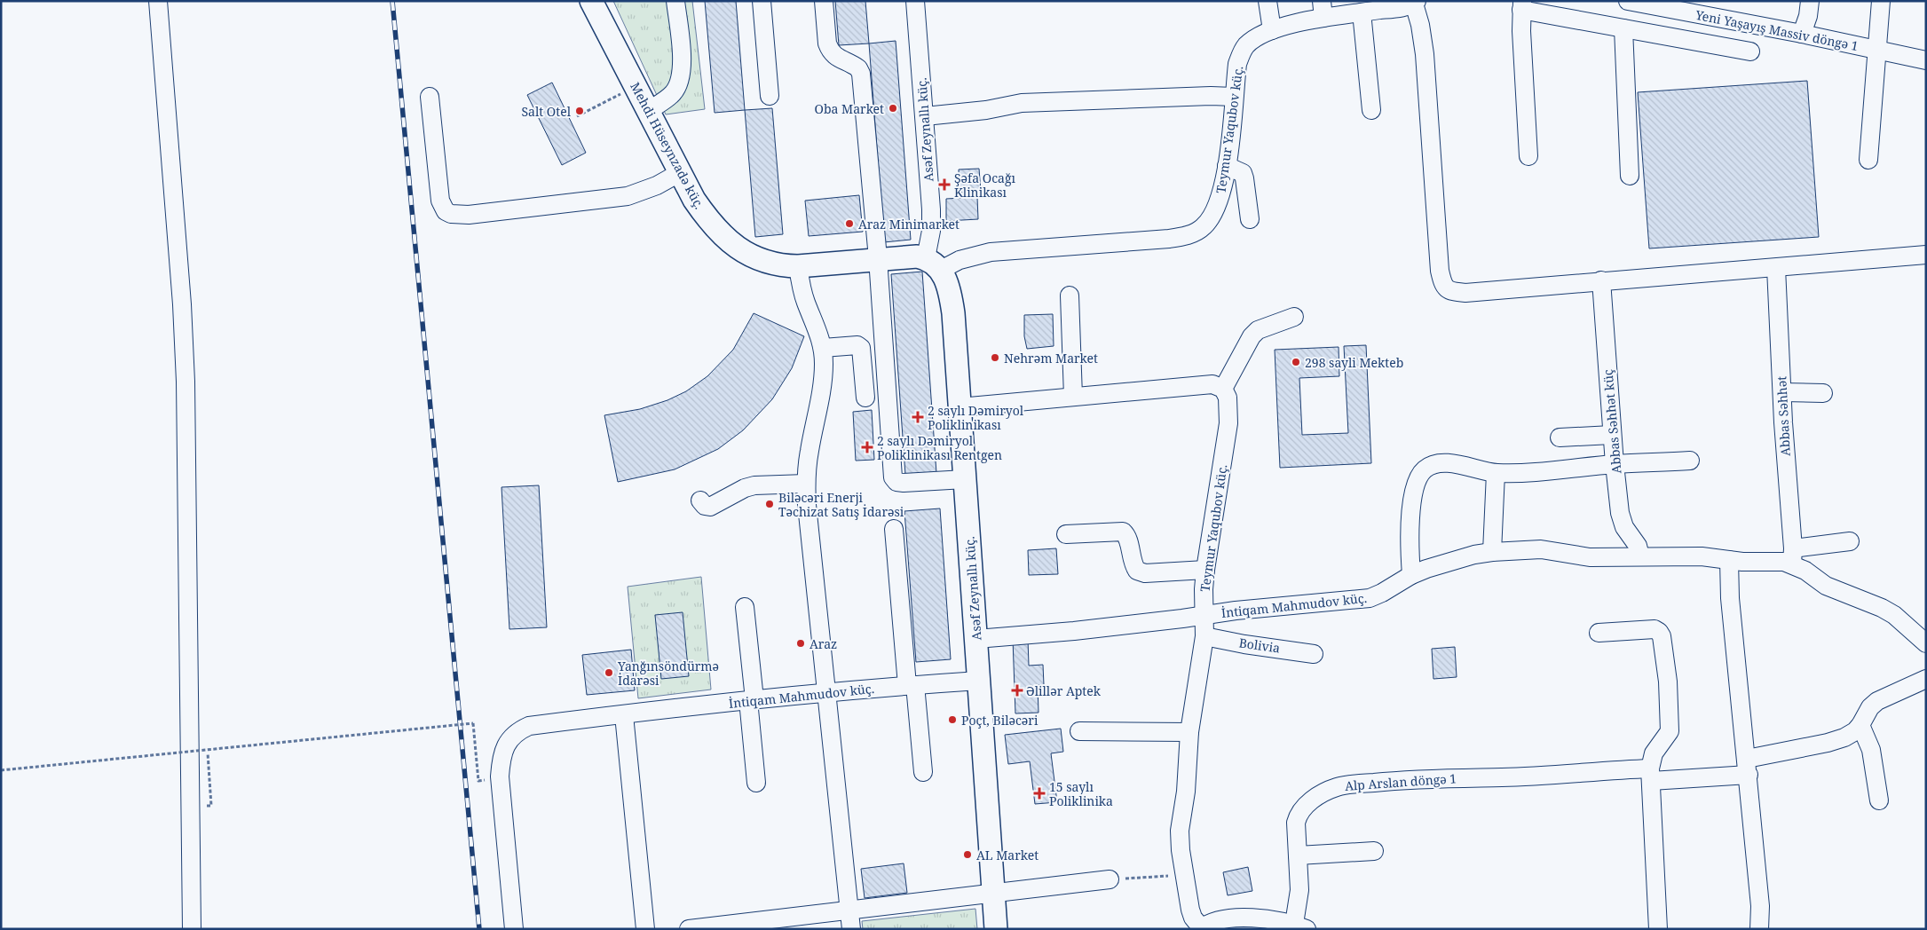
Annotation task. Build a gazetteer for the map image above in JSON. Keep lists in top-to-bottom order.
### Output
{
  "streets": {
    "main road": ["Asəf Zeynallı küç.", "Mehdi Hüseynzadə küç."],
    "street": [
      "Yeni Yaşayış Massiv döngə 1",
      "Teymur Yaqubov küç.",
      "Abbas Səhhət",
      "Abbas Səhhət küç",
      "İntiqam Mahmudov küç.",
      "Bolivia",
      "Alp Arslan döngə 1"
    ]
  },
  "crossings": [
    ["Asəf Zeynallı küç.", "Teymur Yaqubov küç."],
    ["Asəf Zeynallı küç.", "İntiqam Mahmudov küç."],
    ["Teymur Yaqubov küç.", "İntiqam Mahmudov küç."],
    ["Teymur Yaqubov küç.", "Bolivia"],
    ["Abbas Səhhət", "İntiqam Mahmudov küç."],
    ["Abbas Səhhət küç", "İntiqam Mahmudov küç."]
  ],
  "places": {
    "other": [
      "Oba Market",
      "Salt Otel",
      "Araz Minimarket",
      "Nehrəm Market",
      "298 sayli Mekteb",
      "Biləcəri Enerji Təchizat Satış İdarəsi",
      "Araz",
      "Yanğınsöndürmə İdarəsi",
      "Poçt, Biləcəri",
      "AL Market"
    ],
    "health": [
      "Şəfa Ocağı Klinikası",
      "2 saylı Dəmiryol Poliklinikası",
      "2 saylı Dəmiryol Poliklinikası Rentgen",
      "Əlillər Aptek",
      "15 saylı Poliklinika"
    ]
  }
}
